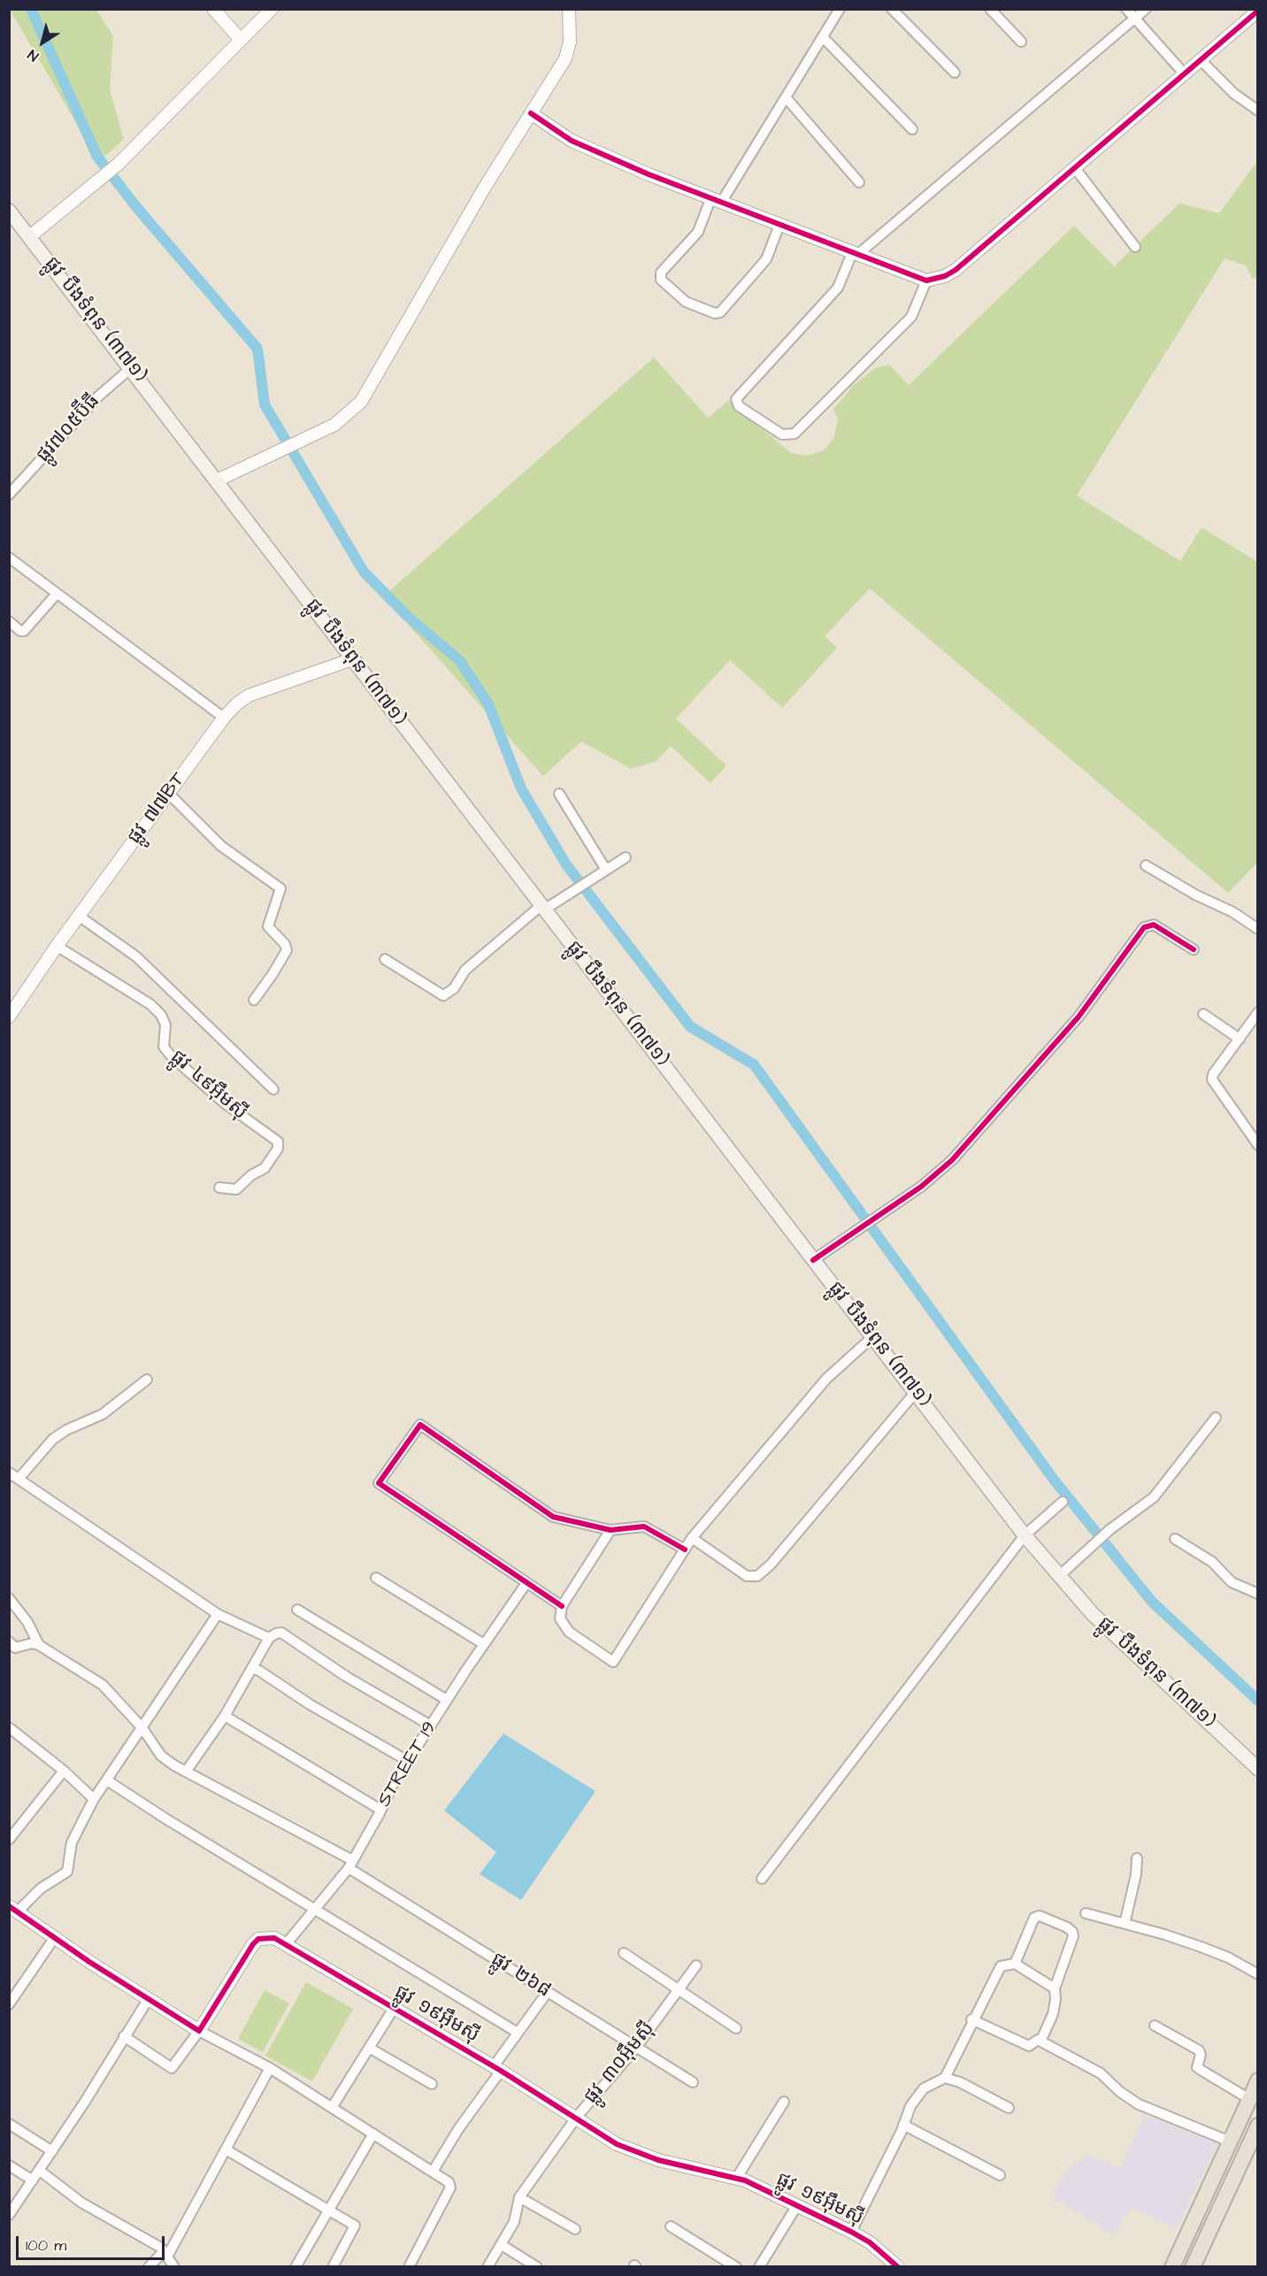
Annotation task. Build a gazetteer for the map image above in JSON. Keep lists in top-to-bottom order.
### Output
{
  "streets": {
    "main road": ["ផ្លូវ បឹងទំពុន (៣៧១)"],
    "street": [
      "ផ្លូវ៧០៥ប៊ីធី",
      "ផ្លូវ ៧៧BT",
      "ផ្លូវ ៤៩អ៊ឹមស៊ី",
      "STREET 19",
      "ផ្លូវ ២៦៨",
      "ផ្លូវ ១៩អ៊ឹមស៊ី",
      "ផ្លូវ ៣០អ៊ឹមស៊ី"
    ]
  },
  "crossings": [
    ["ផ្លូវ បឹងទំពុន (៣៧១)", "ផ្លូវ៧០៥ប៊ីធី"],
    ["ផ្លូវ បឹងទំពុន (៣៧១)", "ផ្លូវ ៧៧BT"],
    ["ផ្លូវ ៧៧BT", "ផ្លូវ ៤៩អ៊ឹមស៊ី"],
    ["STREET 19", "ផ្លូវ ២៦៨"],
    ["STREET 19", "ផ្លូវ ១៩អ៊ឹមស៊ី"],
    ["ផ្លូវ ២៦៨", "ផ្លូវ ៣០អ៊ឹមស៊ី"],
    ["ផ្លូវ ១៩អ៊ឹមស៊ី", "ផ្លូវ ៣០អ៊ឹមស៊ី"]
  ],
  "scale_bar": "100 m",
  "north": "bottom left"
}
